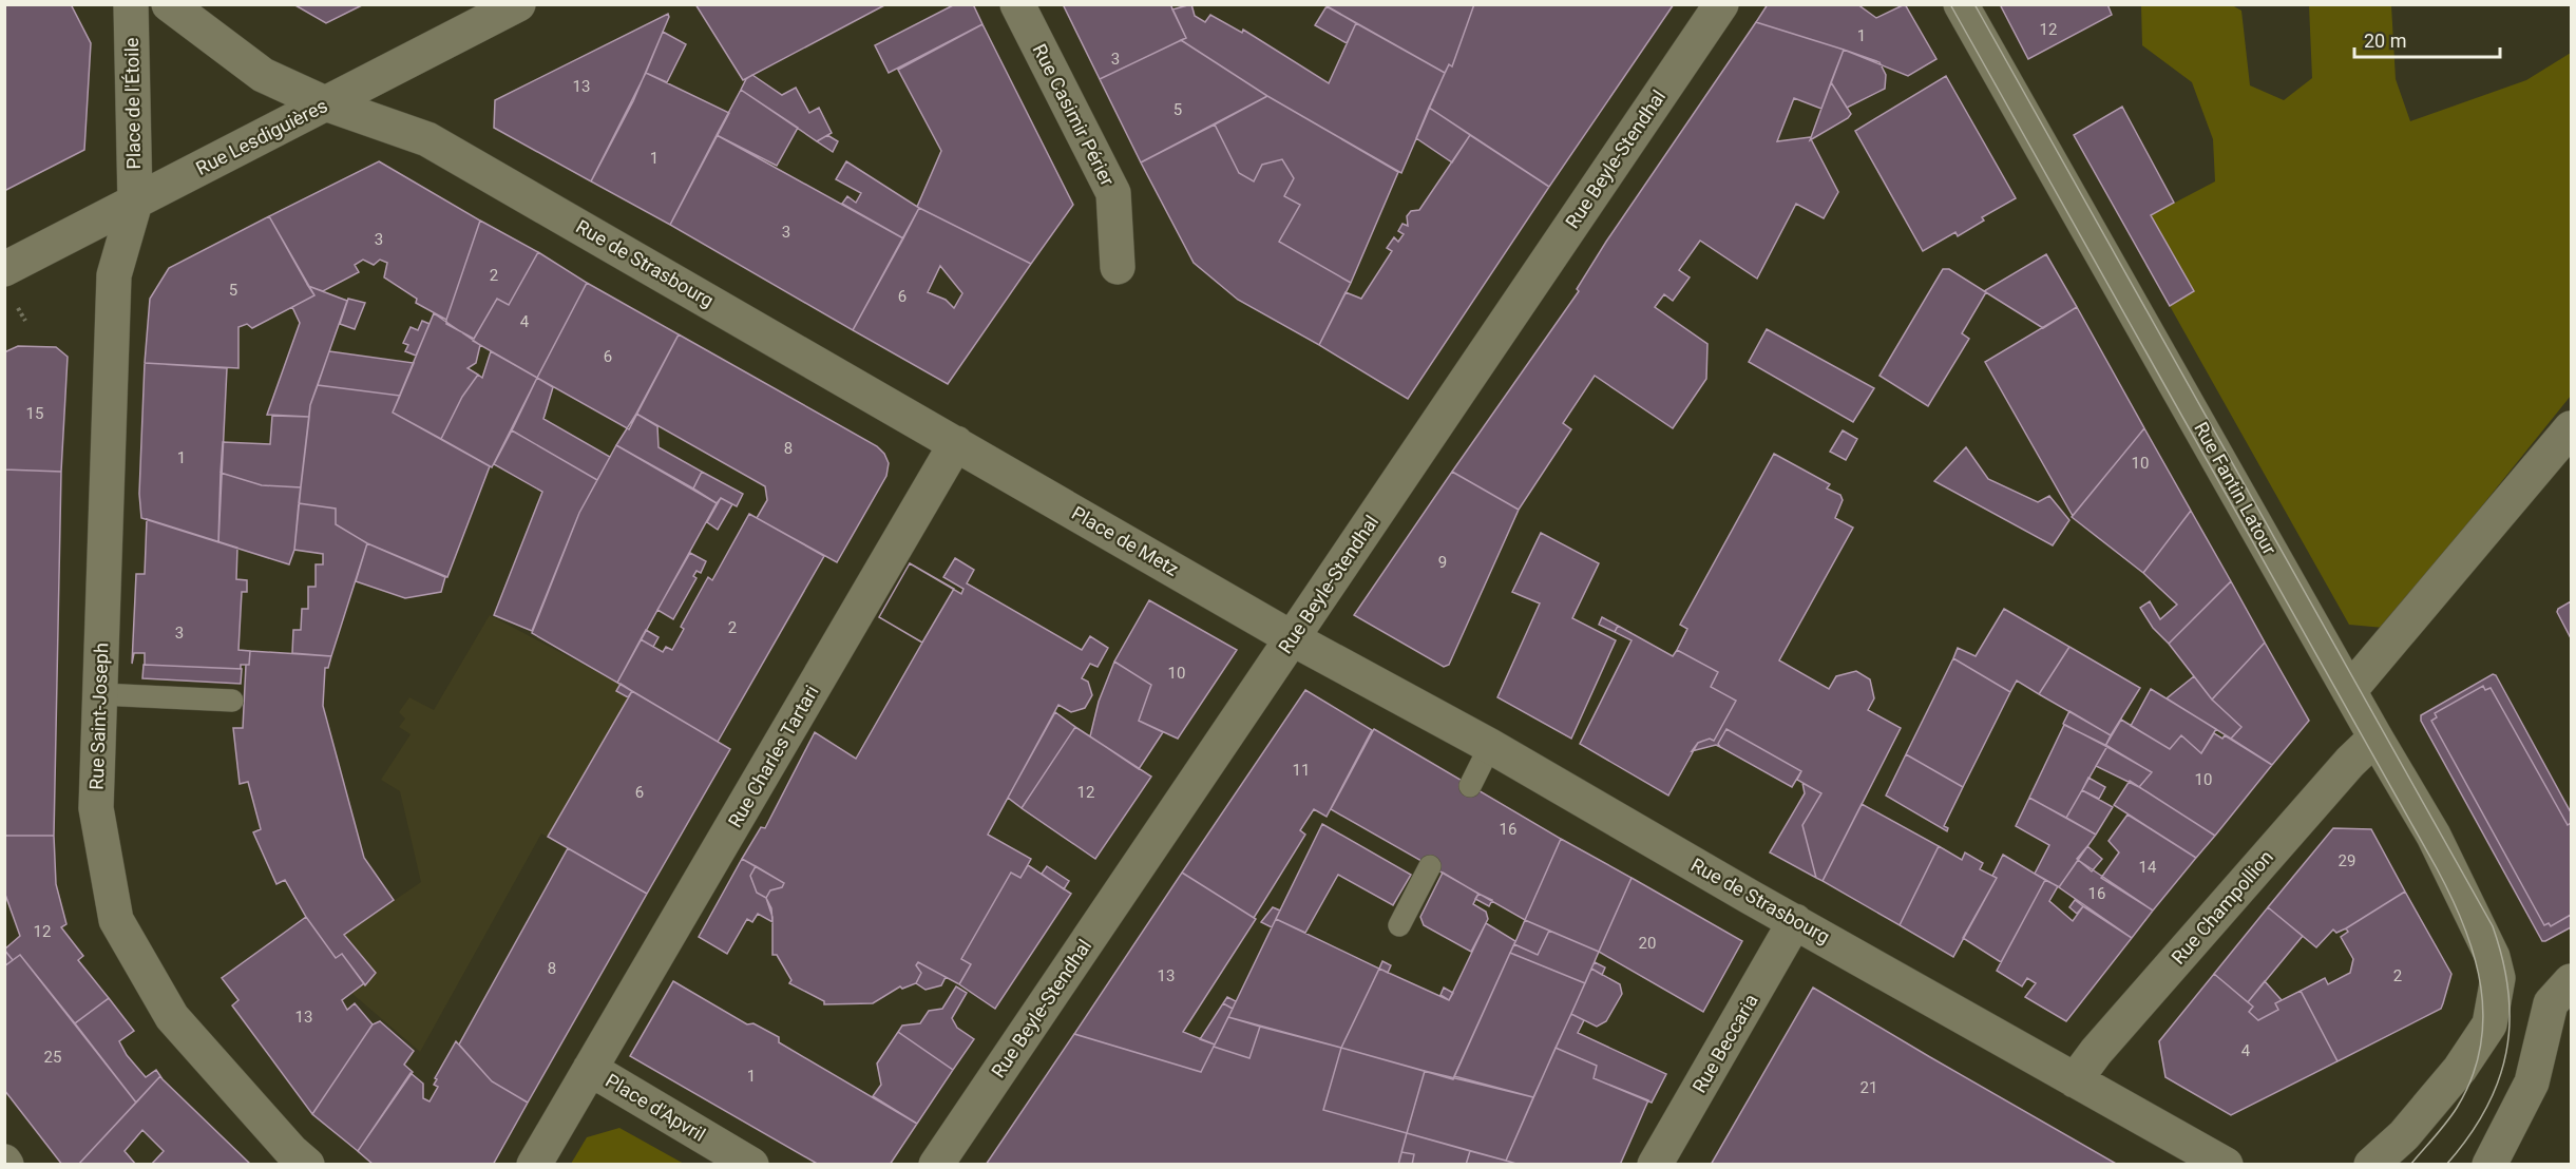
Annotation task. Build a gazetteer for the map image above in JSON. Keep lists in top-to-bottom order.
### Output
{
  "streets": {
    "street": [
      "Place de l'Étoile",
      "Rue Casimir Périer",
      "Rue Lesdiguières",
      "Rue Beyle-Stendhal",
      "Rue de Strasbourg",
      "Rue Fantin Latour",
      "Place de Metz",
      "Rue Saint-Joseph",
      "Rue Charles Tartari",
      "Rue Champollion",
      "Rue Beccaria",
      "Place d'Apvril"
    ]
  },
  "crossings": [
    ["Place de l'Étoile", "Rue Lesdiguières"],
    ["Place de l'Étoile", "Rue Saint-Joseph"],
    ["Rue Lesdiguières", "Rue de Strasbourg"],
    ["Rue Lesdiguières", "Rue Saint-Joseph"],
    ["Rue Beyle-Stendhal", "Rue de Strasbourg"],
    ["Rue Beyle-Stendhal", "Place de Metz"],
    ["Rue de Strasbourg", "Place de Metz"],
    ["Rue de Strasbourg", "Rue Charles Tartari"],
    ["Rue de Strasbourg", "Rue Champollion"],
    ["Rue de Strasbourg", "Rue Beccaria"],
    ["Rue Fantin Latour", "Rue Champollion"],
    ["Place de Metz", "Rue Charles Tartari"],
    ["Rue Charles Tartari", "Place d'Apvril"]
  ],
  "house_numbers": [
    "12",
    "1",
    "3",
    "13",
    "5",
    "1",
    "3",
    "3",
    "2",
    "5",
    "6",
    "4",
    "6",
    "15",
    "8",
    "1",
    "10",
    "9",
    "2",
    "3",
    "10",
    "11",
    "10",
    "6",
    "12",
    "16",
    "29",
    "14",
    "16",
    "12",
    "20",
    "8",
    "13",
    "2",
    "13",
    "4",
    "25",
    "1",
    "21"
  ],
  "scale_bar": "20 m"
}
